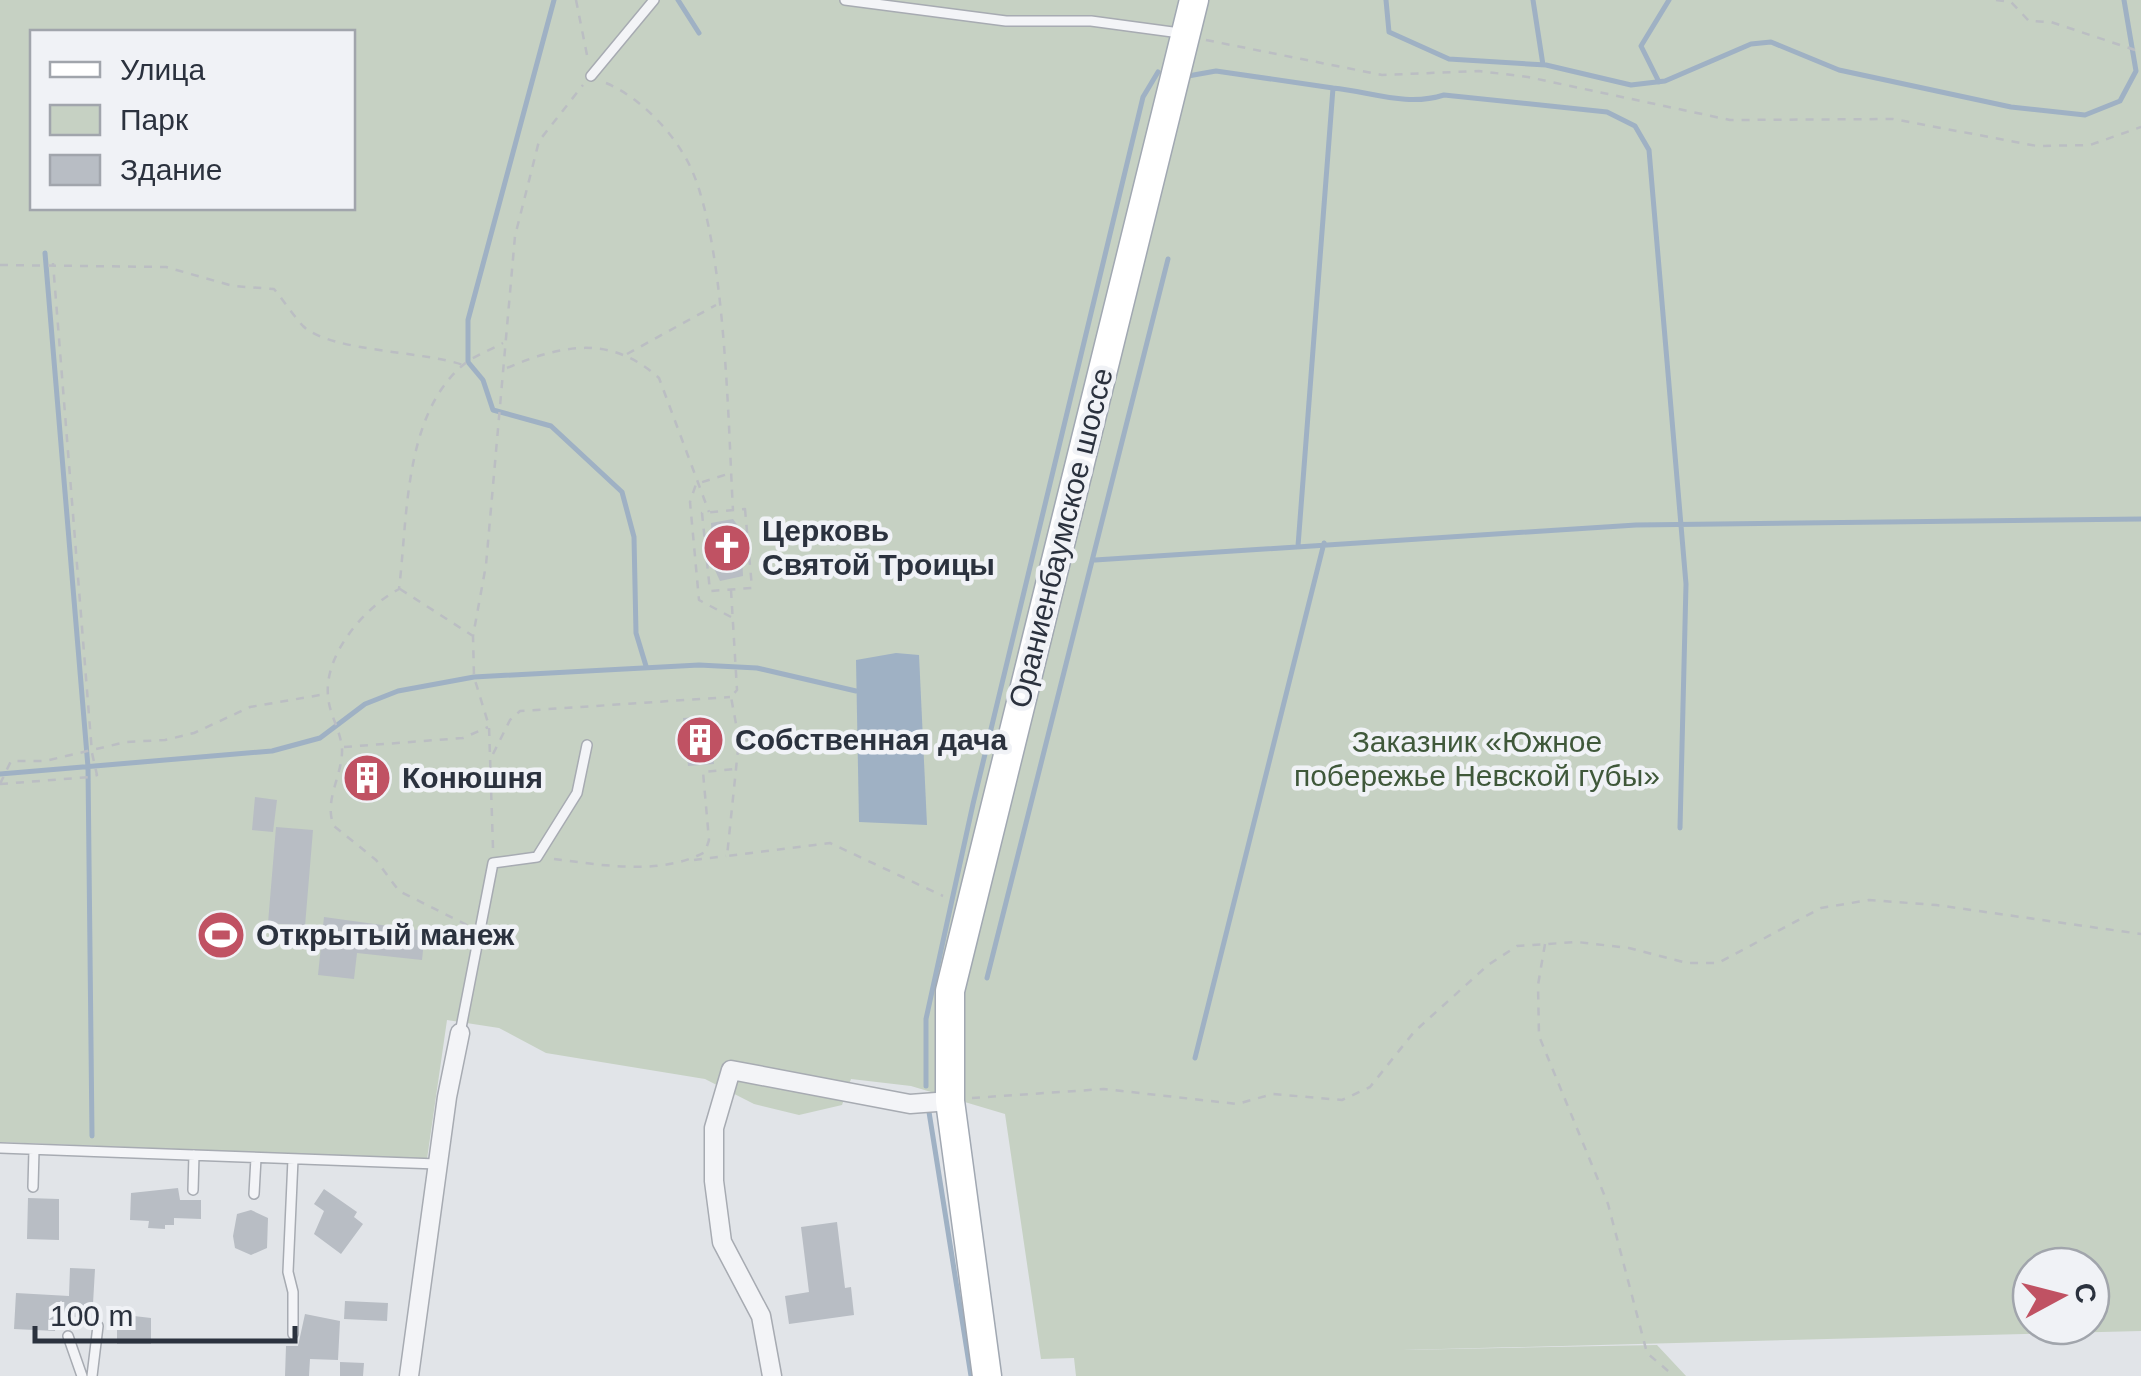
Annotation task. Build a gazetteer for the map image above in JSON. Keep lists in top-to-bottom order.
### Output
{
  "streets": {
    "main road": ["Ораниенбаумское шоссе"]
  },
  "parks": ["Заказник «Южное побережье Невской губы»"],
  "places": {
    "church": ["Церковь Святой Троицы"],
    "building": ["Собственная дача", "Конюшня"],
    "sports": ["Открытый манеж"]
  },
  "legend": ["Улица", "Парк", "Здание"],
  "scale_bar": "100 m",
  "north": "right"
}
